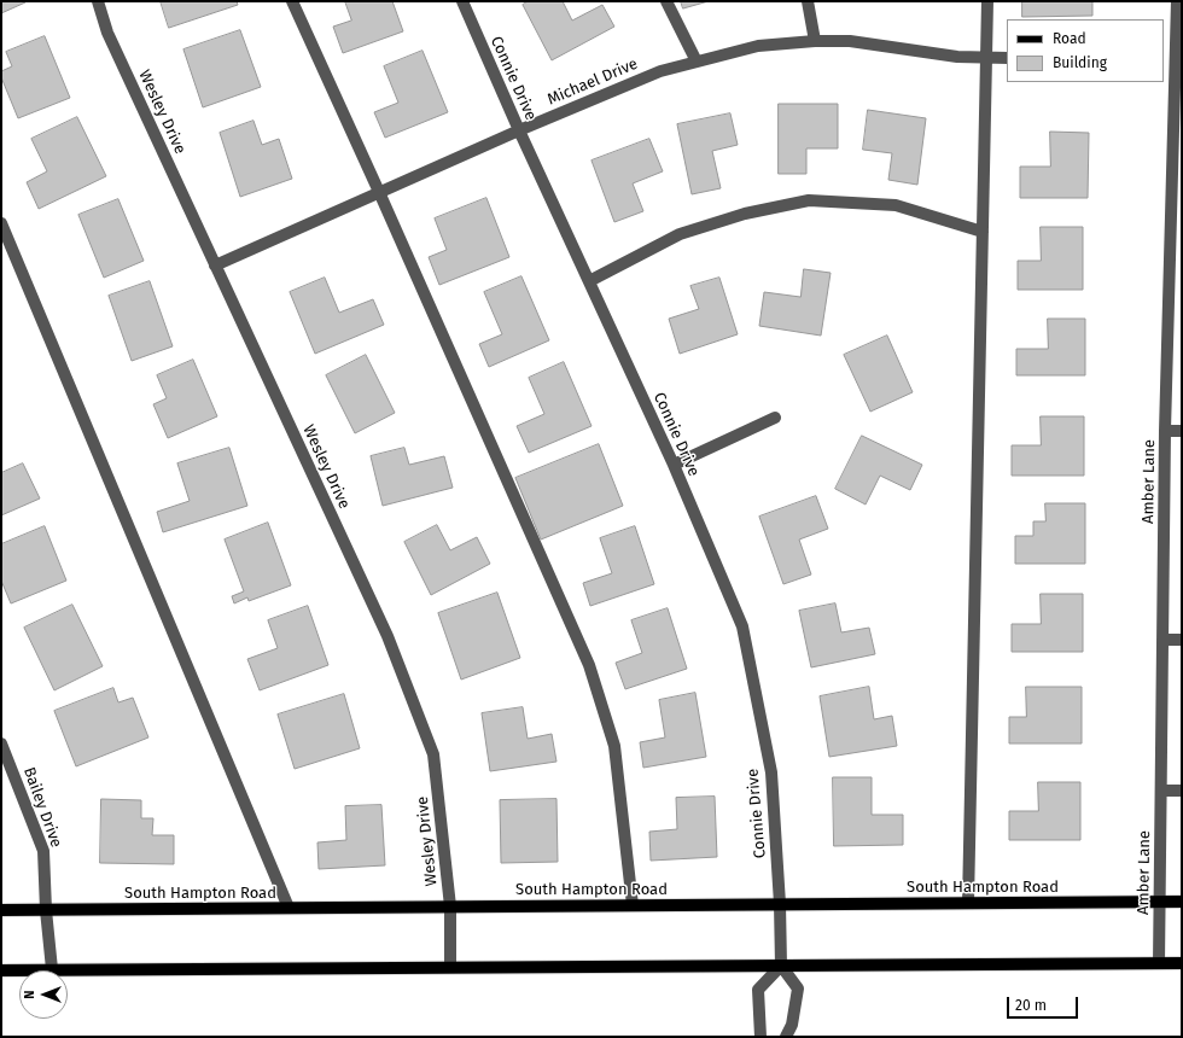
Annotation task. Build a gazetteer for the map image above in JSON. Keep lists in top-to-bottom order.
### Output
{
  "streets": {
    "main road": ["South Hampton Road"],
    "street": [
      "Connie Drive",
      "Michael Drive",
      "Wesley Drive",
      "Amber Lane",
      "Bailey Drive"
    ]
  },
  "crossings": [
    ["Connie Drive", "Michael Drive"],
    ["Connie Drive", "South Hampton Road"],
    ["Michael Drive", "Wesley Drive"],
    ["Wesley Drive", "South Hampton Road"],
    ["Amber Lane", "South Hampton Road"],
    ["Bailey Drive", "South Hampton Road"]
  ],
  "legend": ["Road", "Building"],
  "scale_bar": "20 m",
  "north": "left"
}
